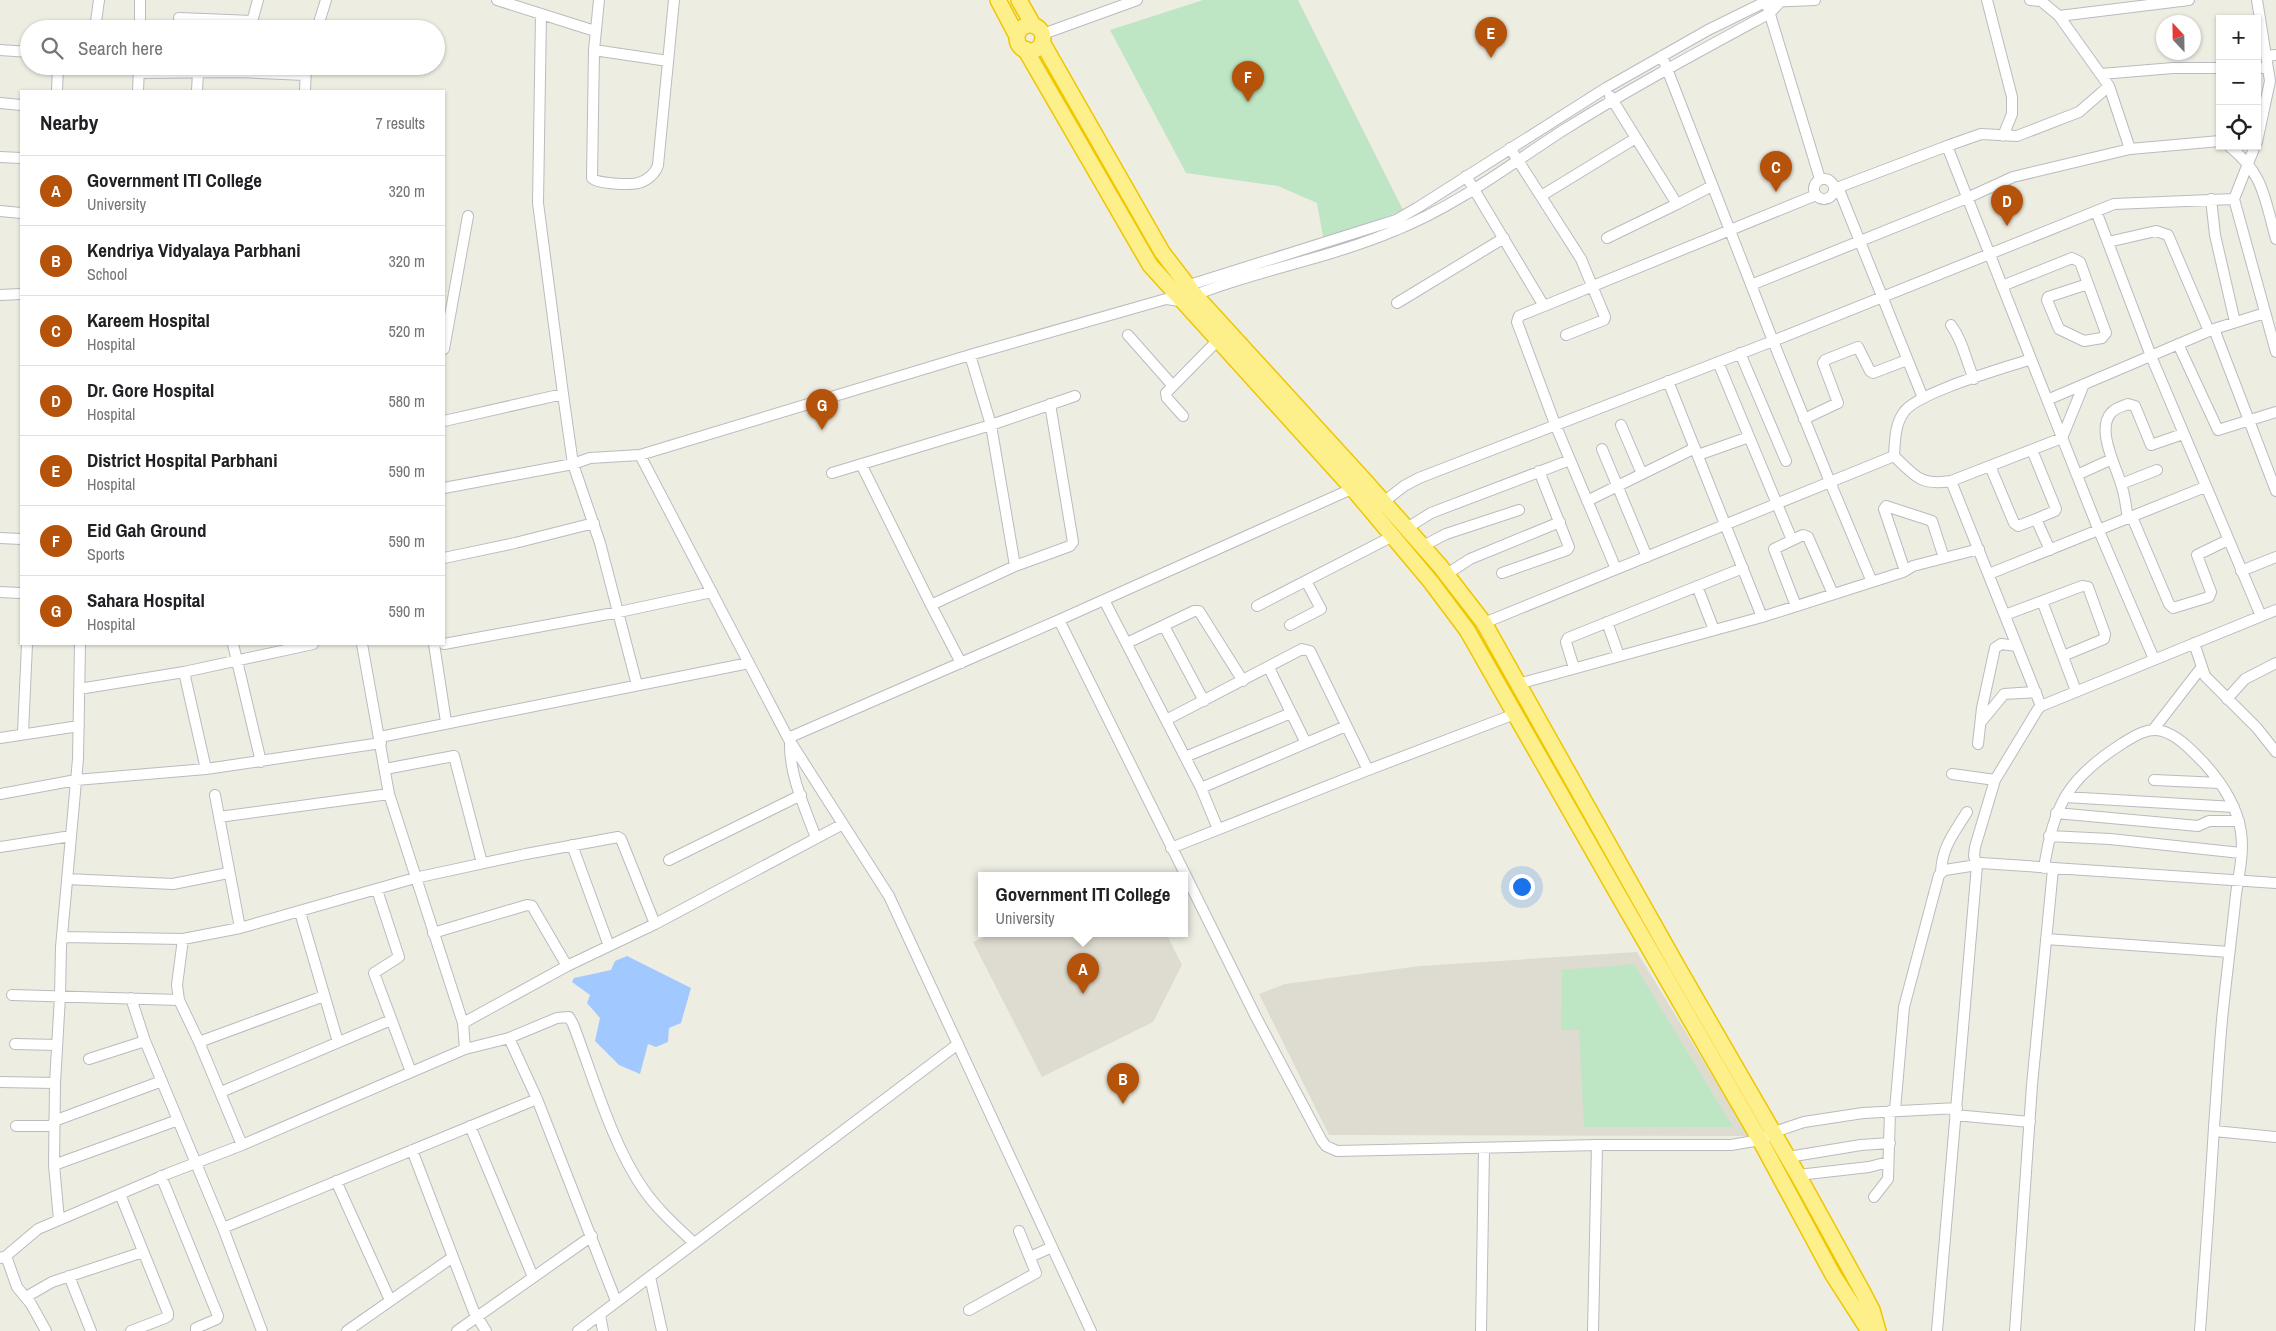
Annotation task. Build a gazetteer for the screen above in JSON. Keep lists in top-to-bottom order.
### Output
{
  "north": "top",
  "page": {
    "map_buttons": ["+", "−"],
    "pins": [
      "E",
      "F",
      "C",
      "D",
      "G",
      "A",
      "B"
    ],
    "search": "Search here",
    "heading": ["Nearby", "7 results"],
    "list": [
      {
        "mark": "A",
        "name": "Government ITI College",
        "note": "University",
        "value": "320 m"
      },
      {
        "mark": "B",
        "name": "Kendriya Vidyalaya Parbhani",
        "note": "School",
        "value": "320 m"
      },
      {
        "mark": "C",
        "name": "Kareem Hospital",
        "note": "Hospital",
        "value": "520 m"
      },
      {
        "mark": "D",
        "name": "Dr. Gore Hospital",
        "note": "Hospital",
        "value": "580 m"
      },
      {
        "mark": "E",
        "name": "District Hospital Parbhani",
        "note": "Hospital",
        "value": "590 m"
      },
      {
        "mark": "F",
        "name": "Eid Gah Ground",
        "note": "Sports",
        "value": "590 m"
      },
      {
        "mark": "G",
        "name": "Sahara Hospital",
        "note": "Hospital",
        "value": "590 m"
      }
    ],
    "popup": ["Government ITI College", "University"]
  }
}
